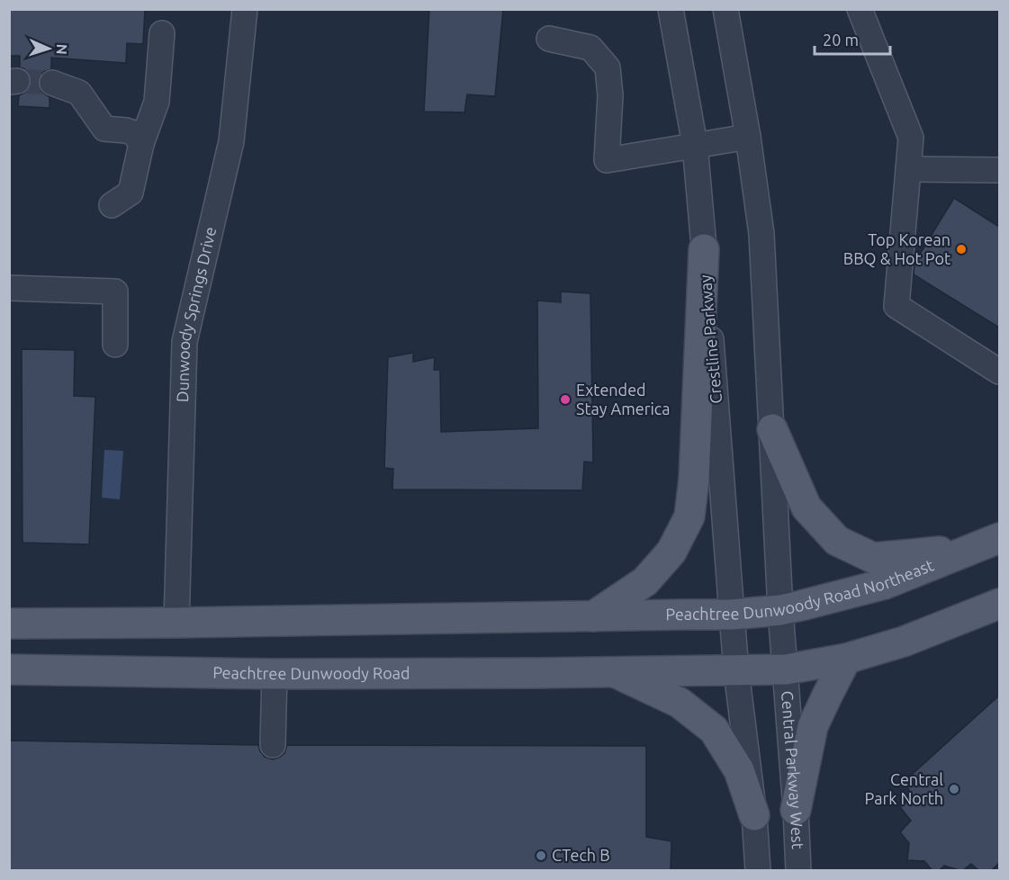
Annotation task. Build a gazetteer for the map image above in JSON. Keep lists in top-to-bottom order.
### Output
{
  "streets": {
    "main road": ["Peachtree Dunwoody Road Northeast", "Peachtree Dunwoody Road"],
    "street": ["Dunwoody Springs Drive", "Crestline Parkway", "Central Parkway West"]
  },
  "crossings": [
    ["Crestline Parkway", "Peachtree Dunwoody Road Northeast"]
  ],
  "places": [
    "Top Korean BBQ & Hot Pot",
    "Extended Stay America",
    "Central Park North",
    "CTech B"
  ],
  "scale_bar": "20 m",
  "north": "right"
}
